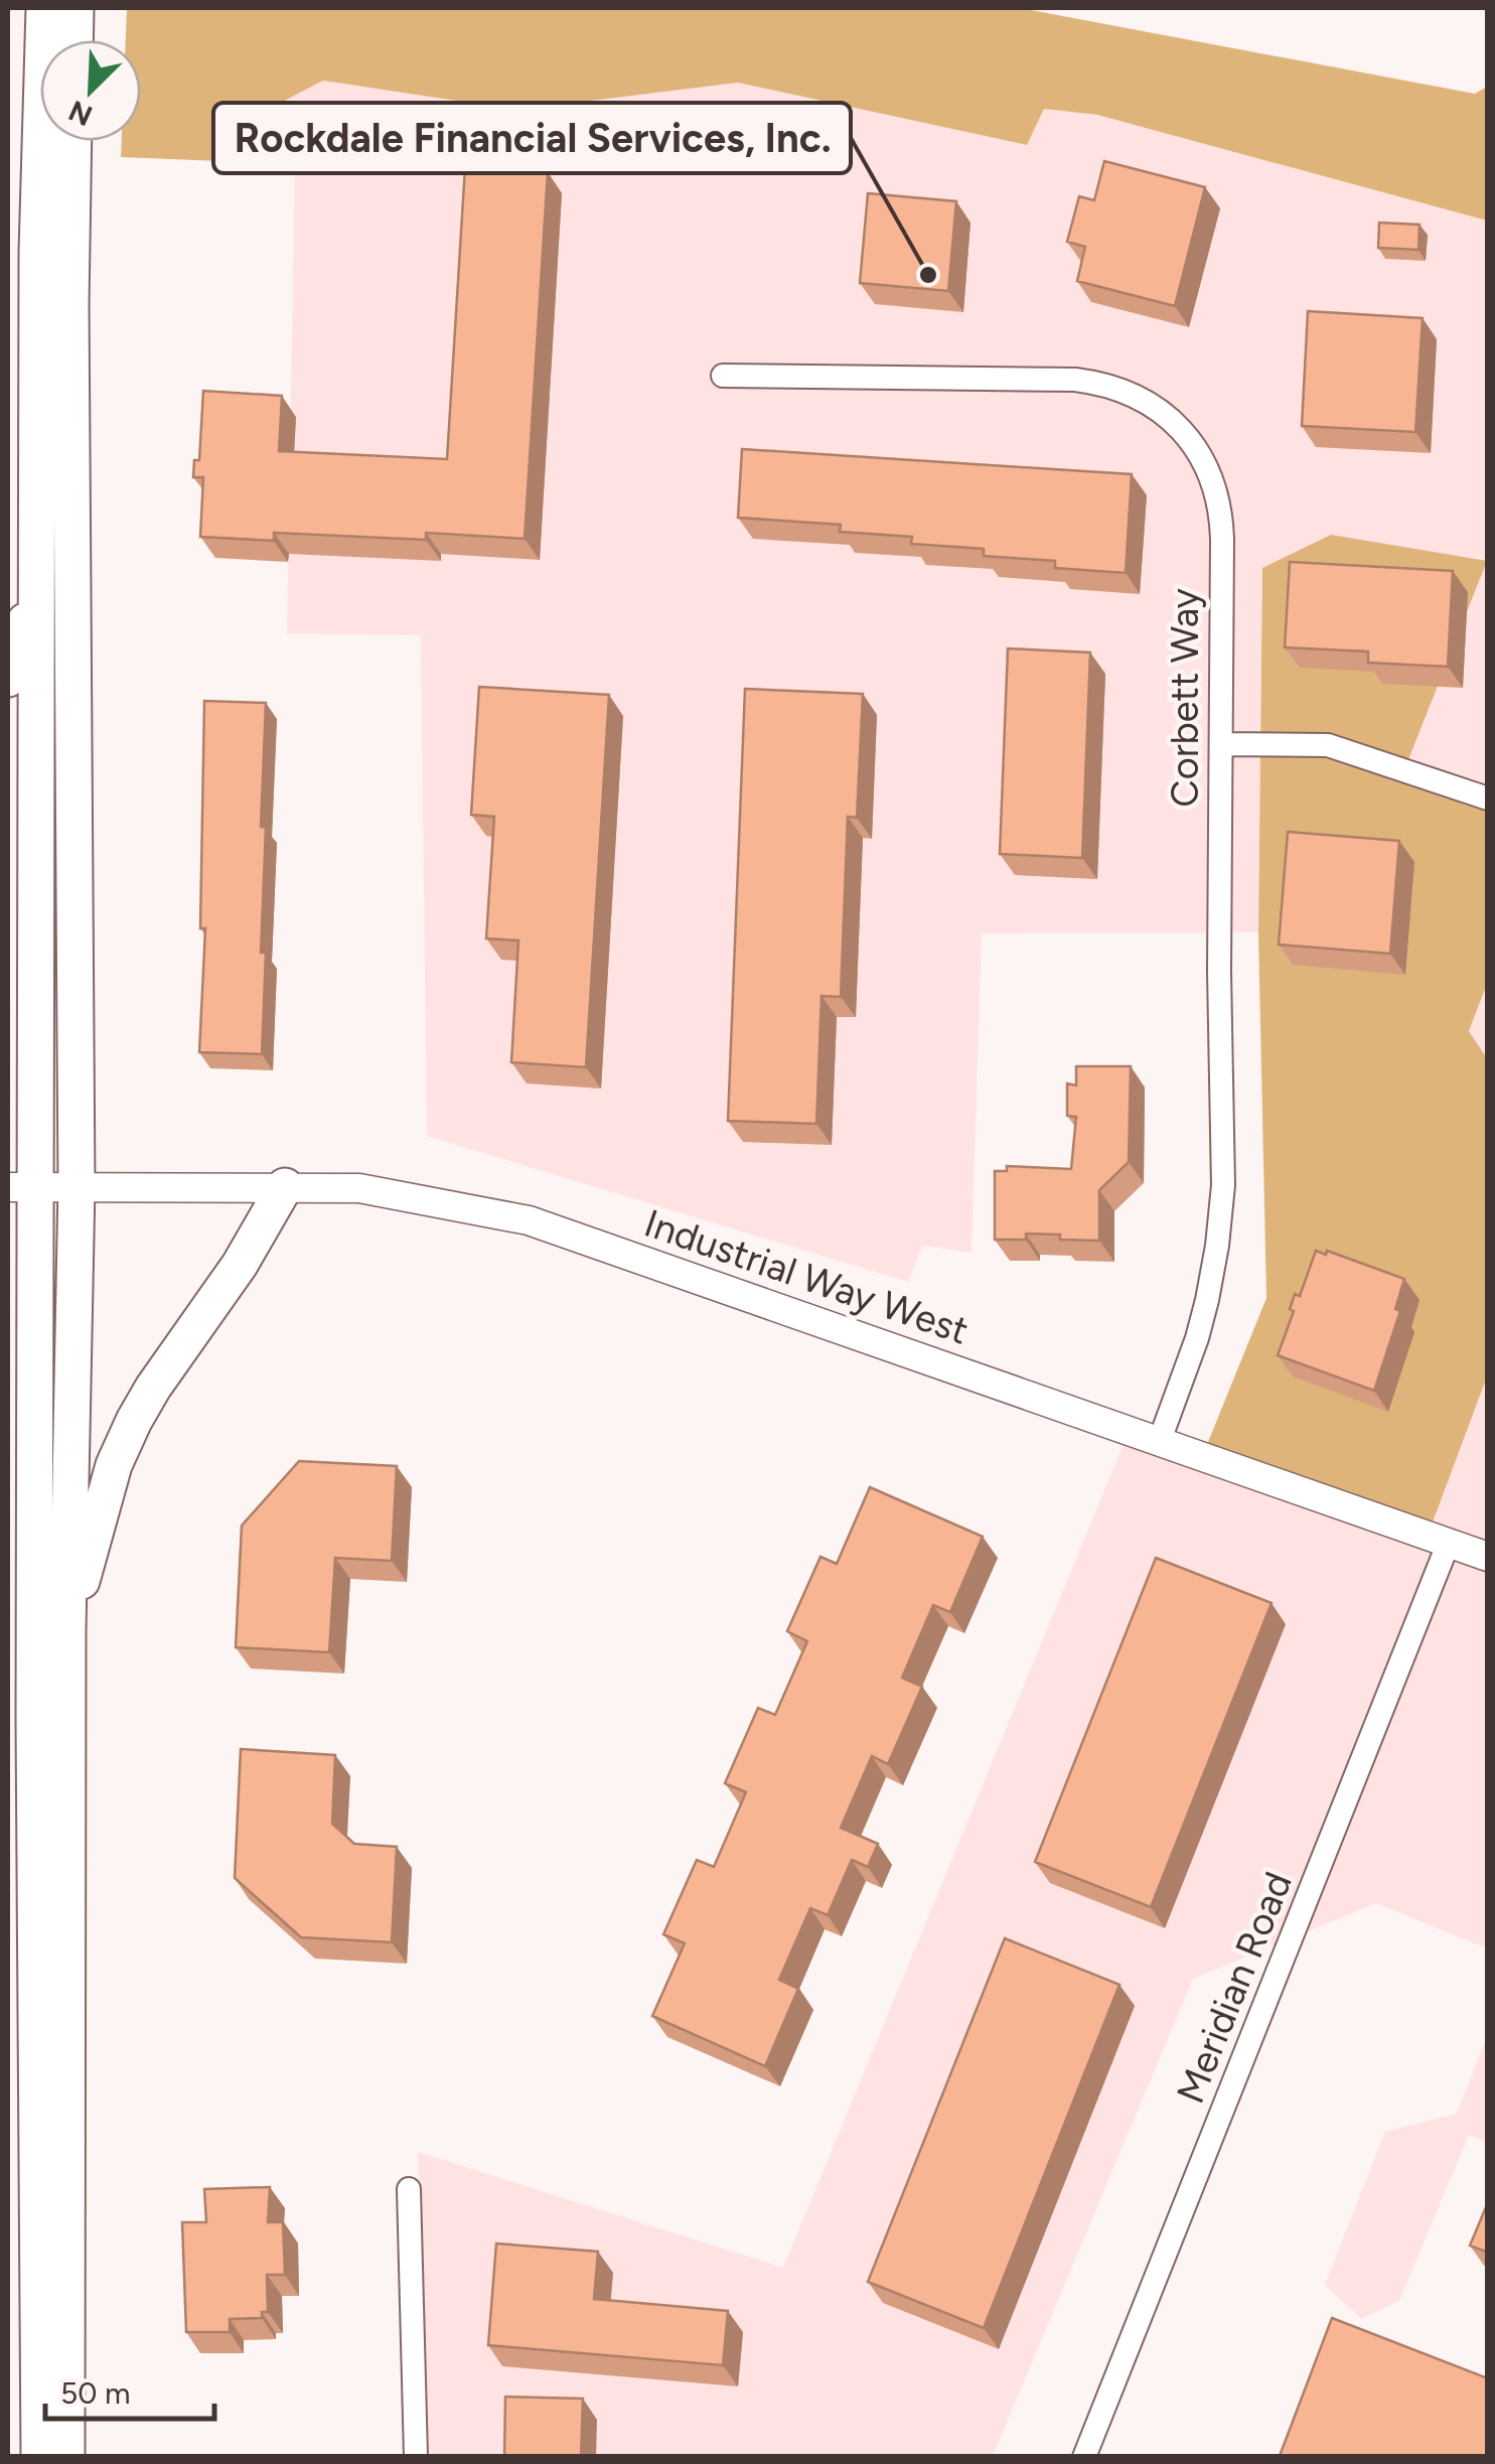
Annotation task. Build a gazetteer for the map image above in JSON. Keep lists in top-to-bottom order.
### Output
{
  "streets": {
    "street": ["Corbett Way", "Industrial Way West", "Meridian Road"]
  },
  "crossings": [
    ["Corbett Way", "Industrial Way West"],
    ["Industrial Way West", "Meridian Road"]
  ],
  "places": ["Rockdale Financial Services, Inc."],
  "scale_bar": "50 m",
  "north": "bottom left"
}
